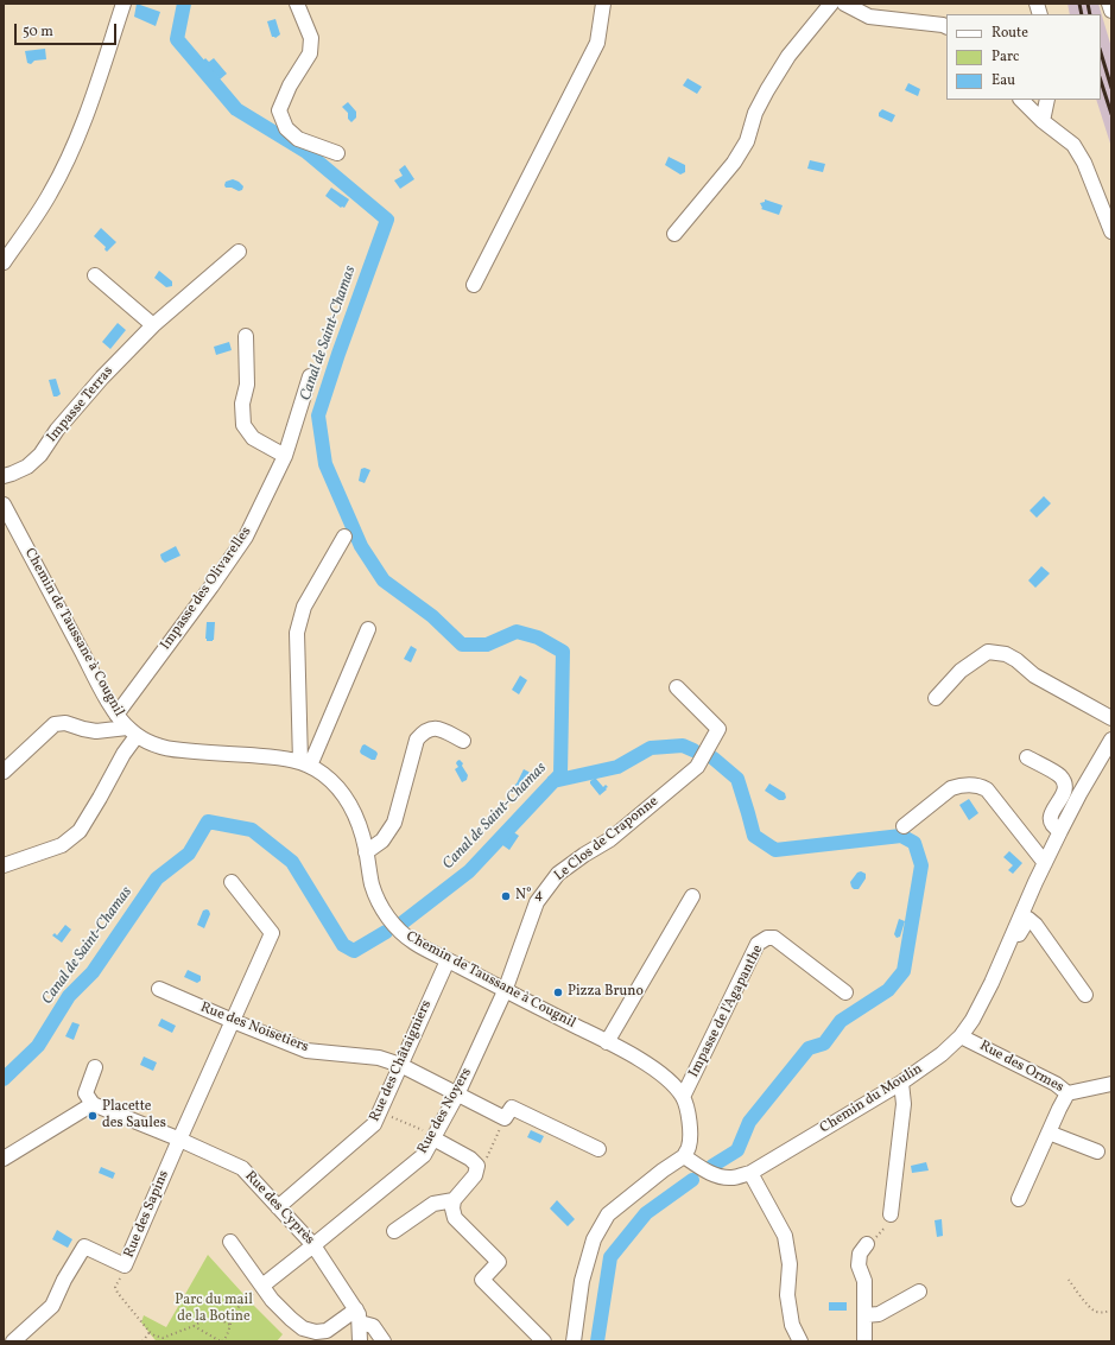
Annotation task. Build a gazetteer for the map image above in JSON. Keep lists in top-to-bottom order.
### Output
{
  "streets": {
    "street": [
      "Impasse Terras",
      "Impasse des Olivarelles",
      "Chemin de Taussane à Cougnil",
      "Le Clos de Craponne",
      "Impasse de l'Agapanthe",
      "Rue des Noisetiers",
      "Rue des Châtaigniers",
      "Rue des Ormes",
      "Chemin du Moulin",
      "Rue des Noyers",
      "Rue des Cyprès",
      "Rue des Sapins"
    ]
  },
  "crossings": [
    ["Impasse des Olivarelles", "Chemin de Taussane à Cougnil"],
    ["Chemin de Taussane à Cougnil", "Le Clos de Craponne"],
    ["Chemin de Taussane à Cougnil", "Impasse de l'Agapanthe"],
    ["Chemin de Taussane à Cougnil", "Rue des Châtaigniers"],
    ["Chemin de Taussane à Cougnil", "Chemin du Moulin"],
    ["Chemin de Taussane à Cougnil", "Rue des Noyers"],
    ["Le Clos de Craponne", "Rue des Noyers"],
    ["Rue des Noisetiers", "Rue des Châtaigniers"],
    ["Rue des Noisetiers", "Rue des Noyers"],
    ["Rue des Noisetiers", "Rue des Sapins"],
    ["Rue des Châtaigniers", "Rue des Cyprès"],
    ["Rue des Ormes", "Chemin du Moulin"],
    ["Rue des Noyers", "Rue des Cyprès"],
    ["Rue des Cyprès", "Rue des Sapins"]
  ],
  "water": ["Canal de Saint-Chamas"],
  "parks": ["Parc du mail de la Botine"],
  "places": ["N° 4", "Pizza Bruno", "Placette des Saules"],
  "legend": ["Route", "Parc", "Eau"],
  "scale_bar": "50 m"
}
